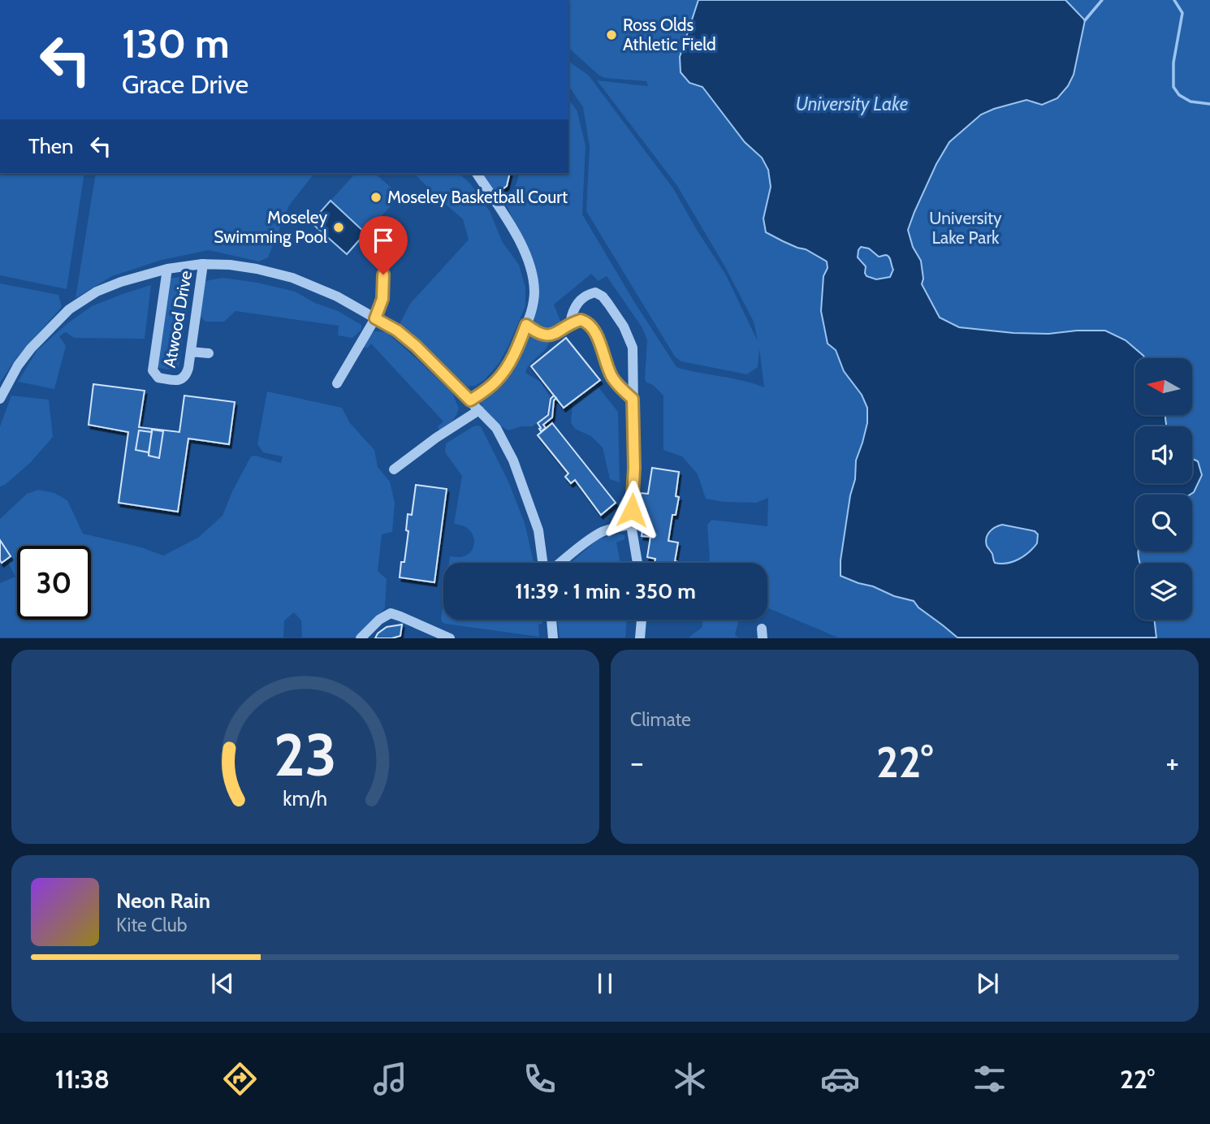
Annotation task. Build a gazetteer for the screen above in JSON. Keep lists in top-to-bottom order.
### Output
{
  "streets": {
    "street": ["Atwood Drive"]
  },
  "water": ["University Lake"],
  "parks": ["University Lake Park"],
  "places": ["Ross Olds Athletic Field", "Moseley Basketball Court", "Moseley Swimming Pool"],
  "north": "left",
  "page": {
    "turn": ["130 m", "Grace Drive"],
    "then": "Then",
    "limit": "30",
    "trip": "11:39 · 1 min · 350 m",
    "tile": "Climate",
    "heat": ["−", "22°", "+"],
    "song": ["Neon Rain", "Kite Club"],
    "tabs": ["11:38", "22°"],
    "gauge": ["23", "km/h"]
  }
}
